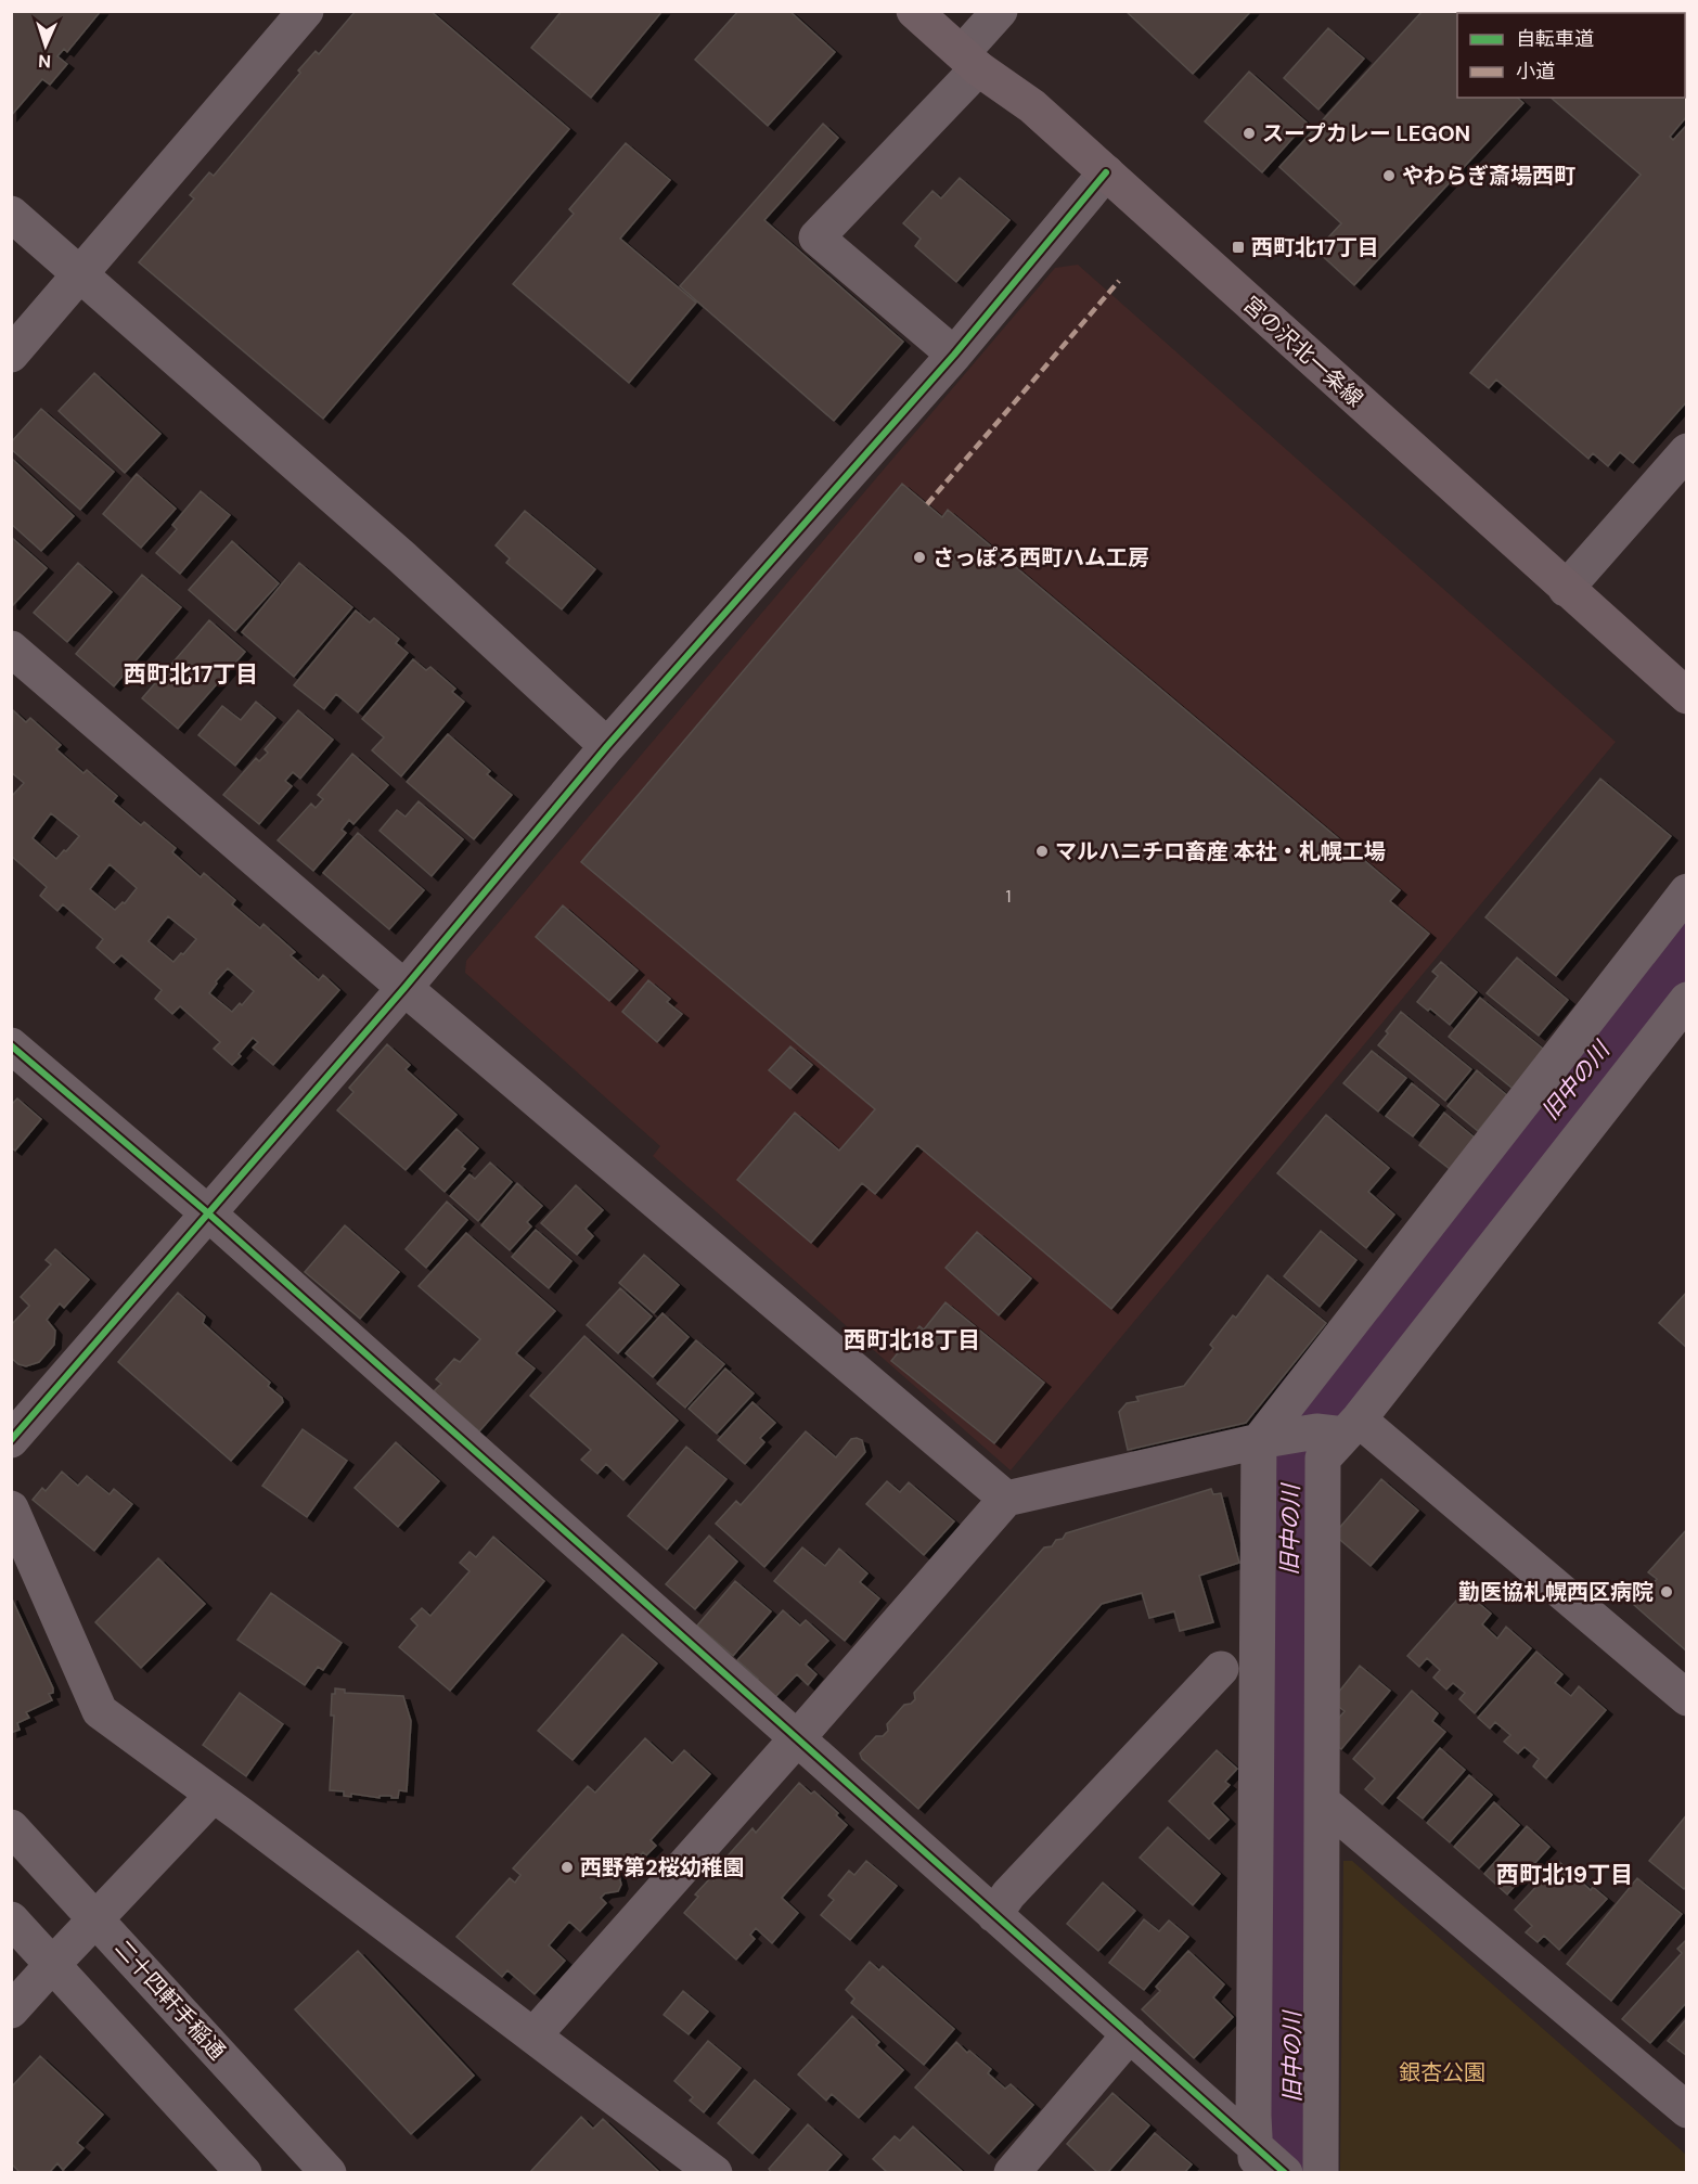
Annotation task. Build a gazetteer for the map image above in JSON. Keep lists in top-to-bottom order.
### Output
{
  "streets": {
    "main road": ["宮の沢北一条線"],
    "street": ["二十四軒手稲通"]
  },
  "districts": ["西町北17丁目", "西町北18丁目", "西町北19丁目"],
  "water": ["旧中の川"],
  "parks": ["銀杏公園"],
  "places": {
    "other": [
      "スープカレー LEGON",
      "やわらぎ斎場西町",
      "さっぽろ西町ハム工房",
      "マルハニチロ畜産 本社・札幌工場",
      "勤医協札幌西区病院",
      "西野第2桜幼稚園"
    ],
    "transit": ["西町北17丁目"]
  },
  "house_numbers": ["1"],
  "legend": ["自転車道", "小道"],
  "north": "bottom"
}
